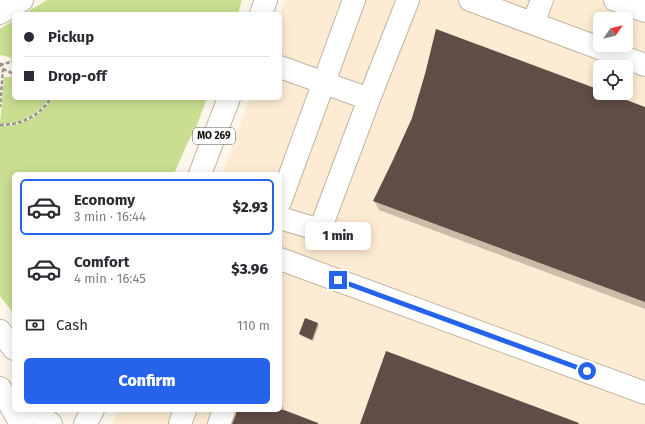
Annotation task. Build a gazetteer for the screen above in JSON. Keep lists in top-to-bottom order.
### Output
{
  "streets": {
    "main road": ["MO 269"]
  },
  "north": "top right",
  "page": {
    "banner": ["Pickup", "Drop-off"],
    "list": [
      {
        "name": "Economy",
        "note": "3 min · 16:44",
        "value": "$2.93"
      },
      {
        "name": "Comfort",
        "note": "4 min · 16:45",
        "value": "$3.96"
      }
    ],
    "bubble": "1 min",
    "pay": ["Cash", "110 m"],
    "buttons": "Confirm"
  }
}
